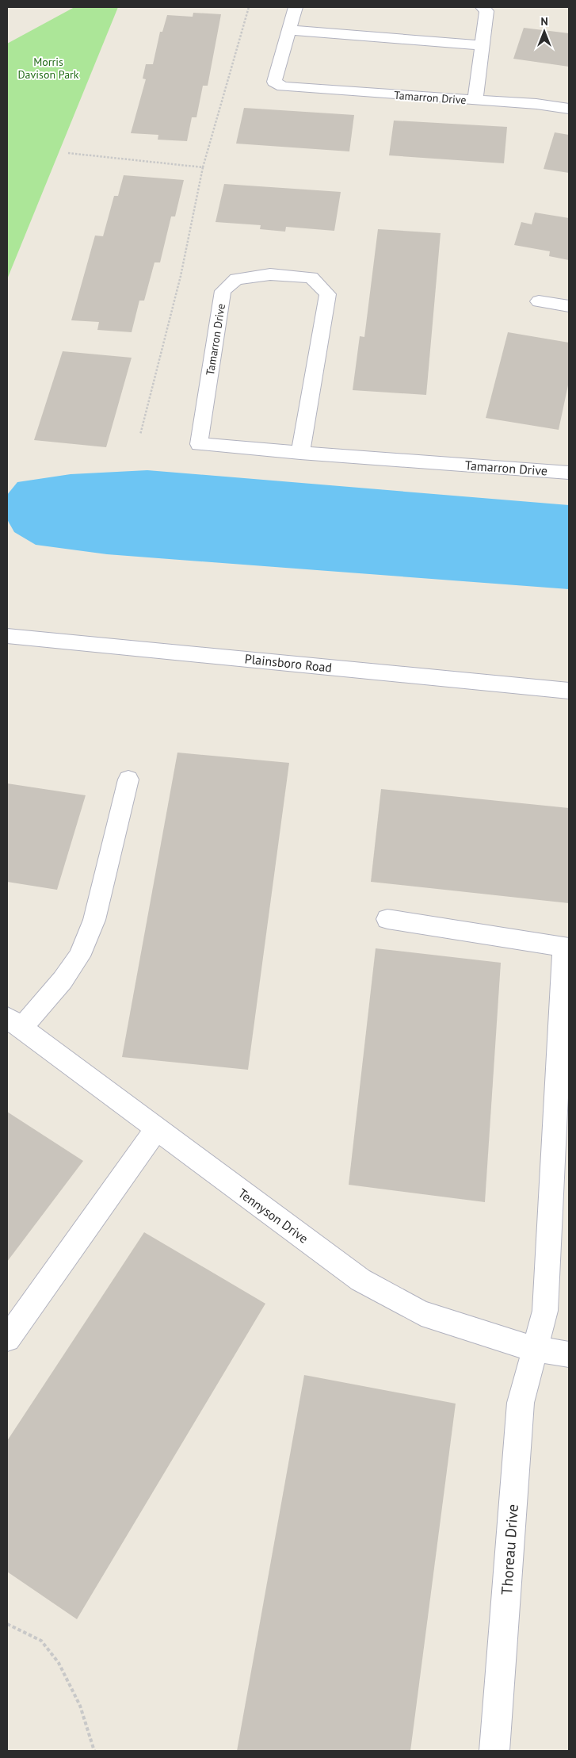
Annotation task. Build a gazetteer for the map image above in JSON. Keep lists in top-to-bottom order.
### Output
{
  "streets": {
    "street": [
      "Tamarron Drive",
      "Plainsboro Road",
      "Tennyson Drive",
      "Thoreau Drive"
    ]
  },
  "crossings": [
    ["Tennyson Drive", "Thoreau Drive"]
  ],
  "parks": ["Morris Davison Park"],
  "north": "top"
}
